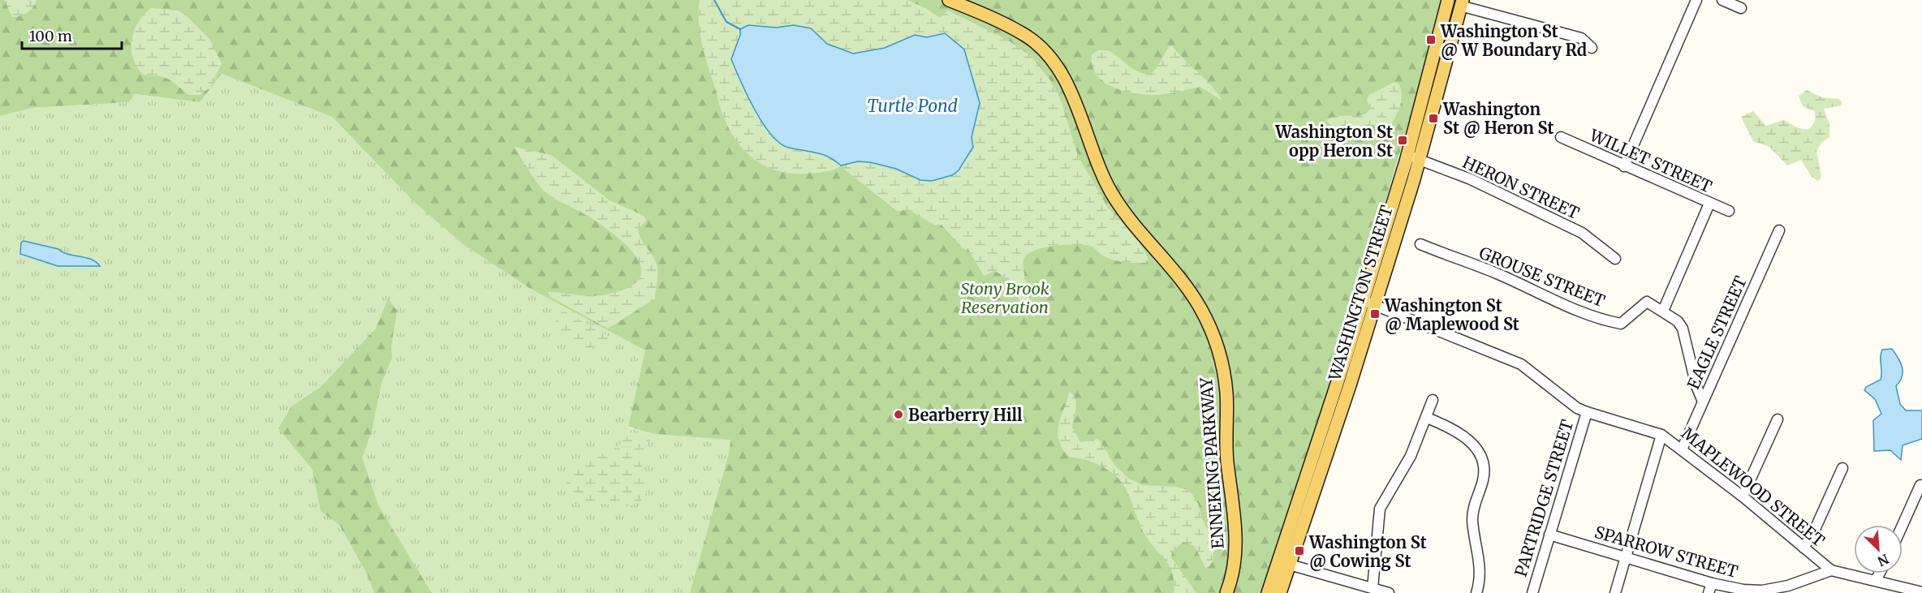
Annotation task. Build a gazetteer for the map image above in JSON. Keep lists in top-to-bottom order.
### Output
{
  "streets": {
    "main road": ["WASHINGTON STREET", "ENNEKING PARKWAY"],
    "street": [
      "WILLET STREET",
      "HERON STREET",
      "GROUSE STREET",
      "EAGLE STREET",
      "MAPLEWOOD STREET",
      "PARTRIDGE STREET",
      "SPARROW STREET"
    ]
  },
  "crossings": [
    ["HERON STREET", "WASHINGTON STREET"],
    ["WASHINGTON STREET", "MAPLEWOOD STREET"],
    ["EAGLE STREET", "MAPLEWOOD STREET"],
    ["MAPLEWOOD STREET", "PARTRIDGE STREET"],
    ["MAPLEWOOD STREET", "SPARROW STREET"],
    ["PARTRIDGE STREET", "SPARROW STREET"]
  ],
  "water": ["Turtle Pond"],
  "parks": ["Stony Brook Reservation"],
  "places": {
    "transit": [
      "Washington St @ W Boundary Rd",
      "Washington St @ Heron St",
      "Washington St opp Heron St",
      "Washington St @ Maplewood St",
      "Washington St @ Cowing St"
    ],
    "other": ["Bearberry Hill"]
  },
  "scale_bar": "100 m",
  "north": "bottom right"
}
